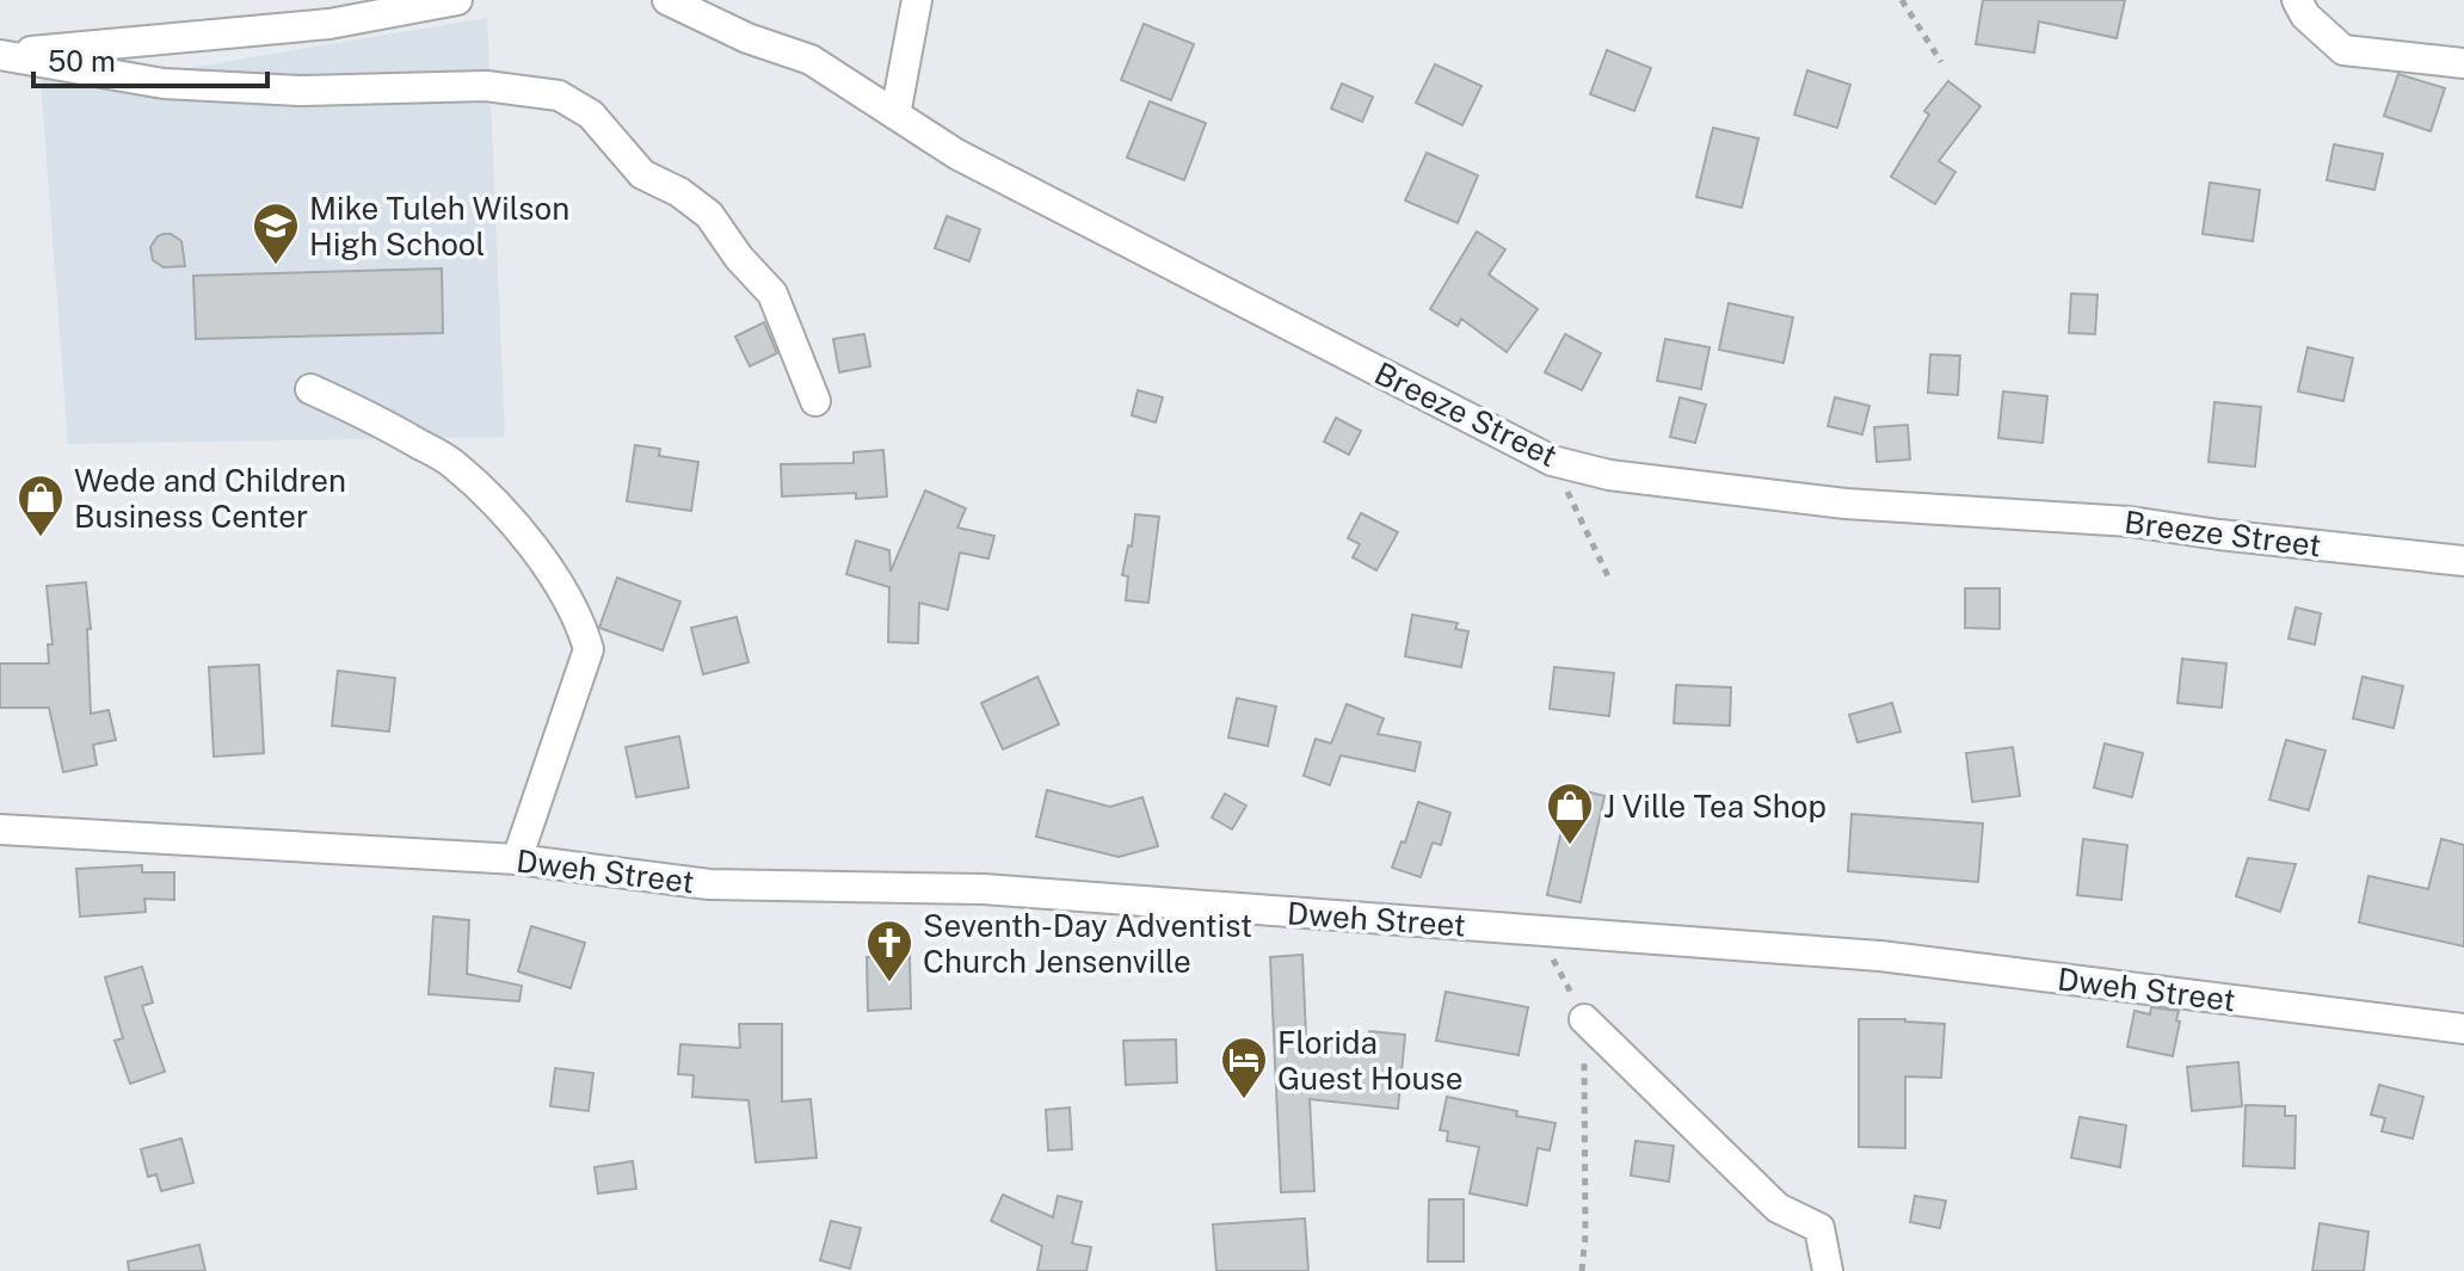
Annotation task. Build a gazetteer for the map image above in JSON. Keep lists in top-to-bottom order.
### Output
{
  "streets": {
    "street": ["Breeze Street", "Dweh Street"]
  },
  "places": {
    "school or university": ["Mike Tuleh Wilson High School"],
    "shop": ["Wede and Children Business Center", "J Ville Tea Shop"],
    "church": ["Seventh-Day Adventist Church Jensenville"],
    "hotel": ["Florida Guest House"]
  },
  "scale_bar": "50 m"
}
